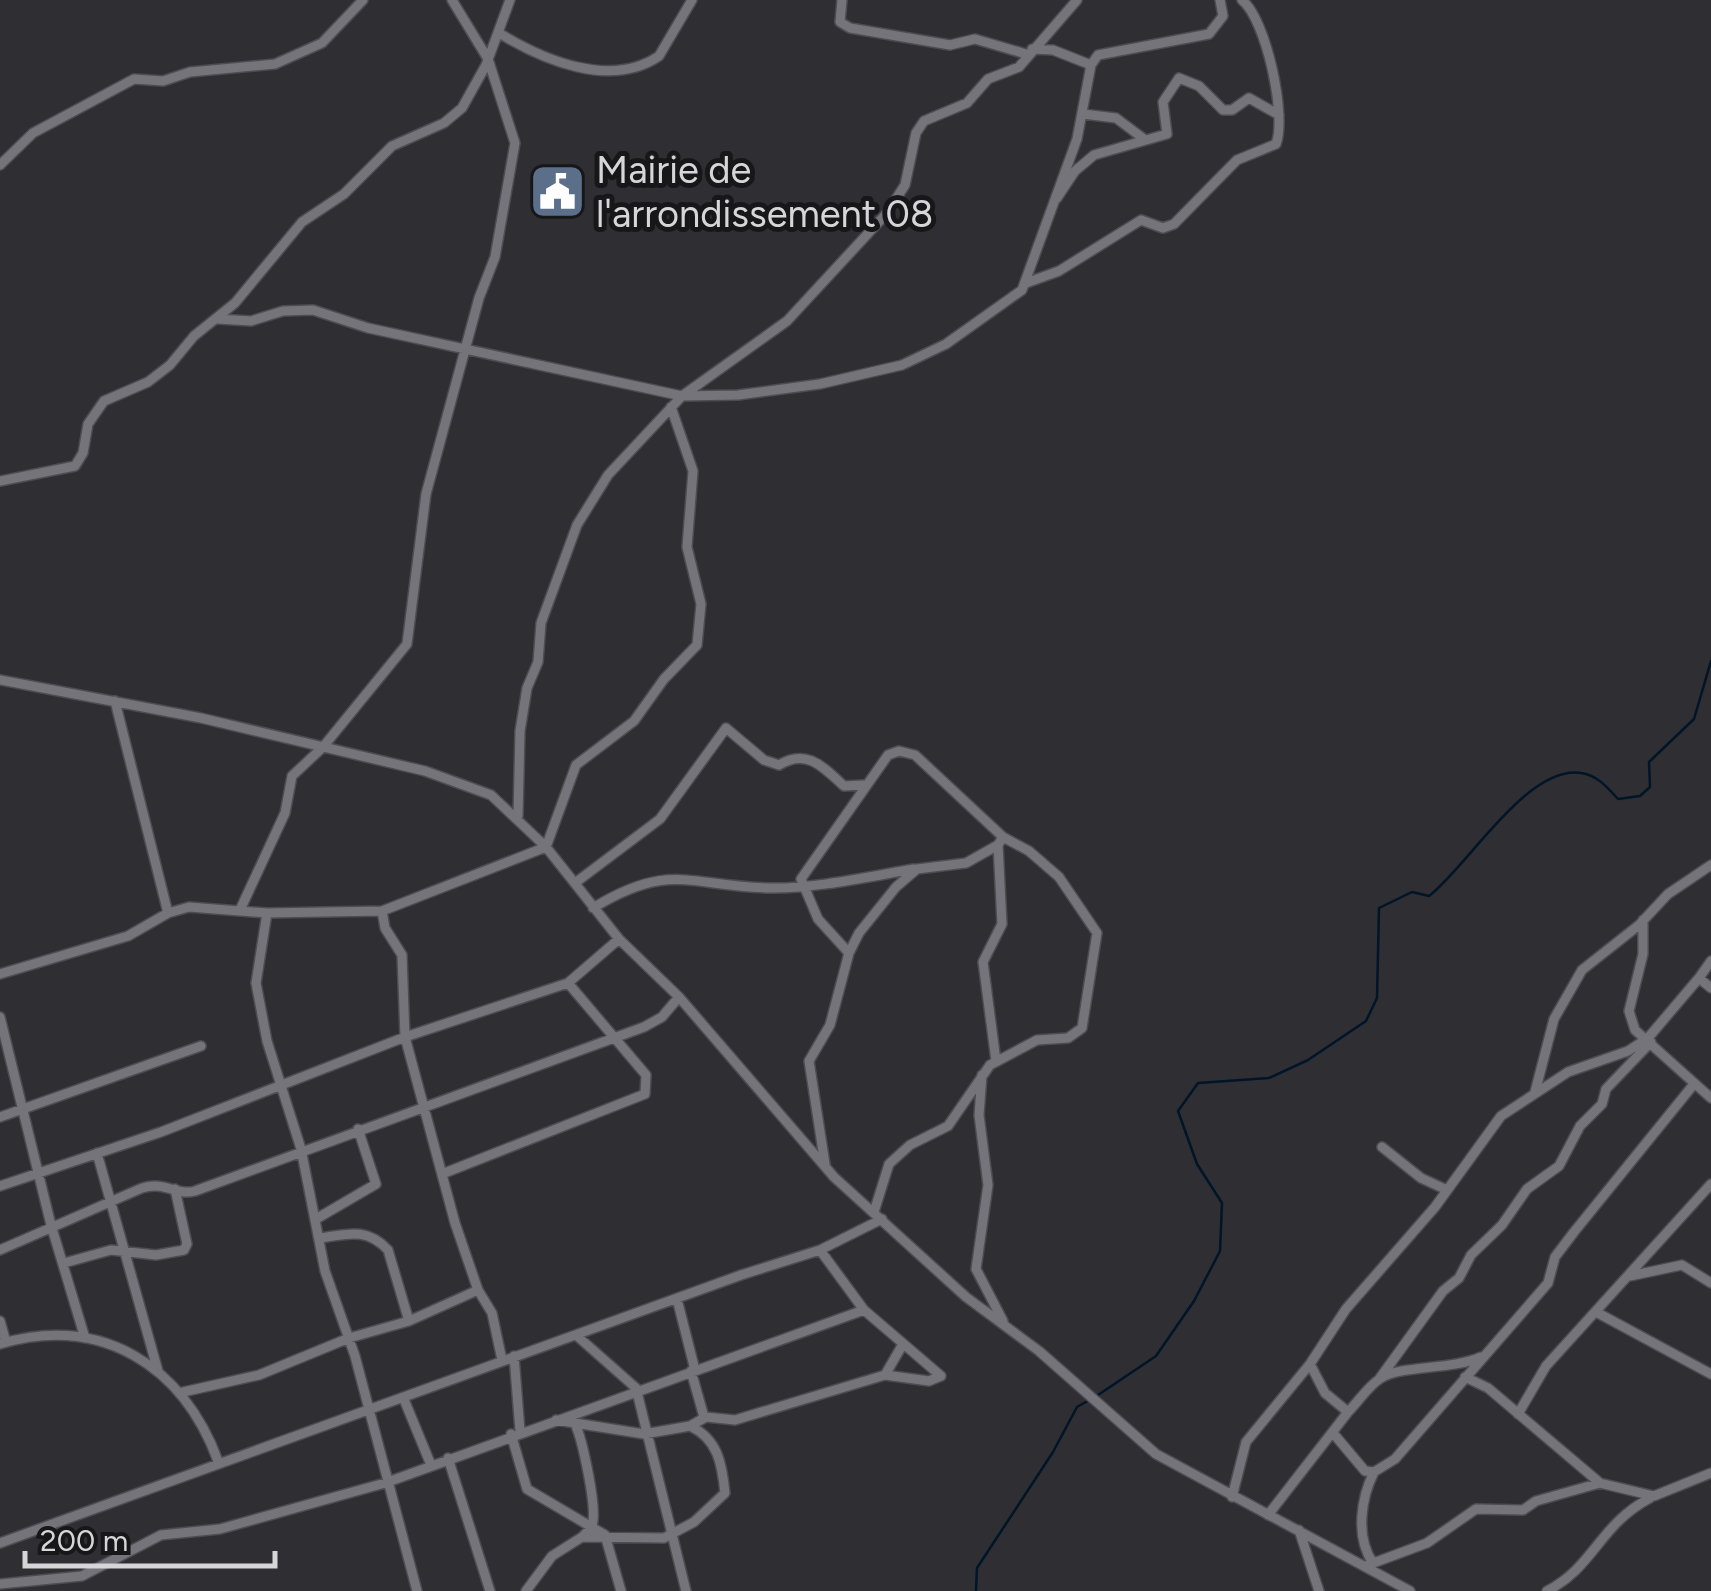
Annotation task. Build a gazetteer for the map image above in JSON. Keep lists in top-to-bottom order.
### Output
{
  "places": {
    "public building": ["Mairie de l'arrondissement 08"]
  },
  "scale_bar": "200 m"
}
